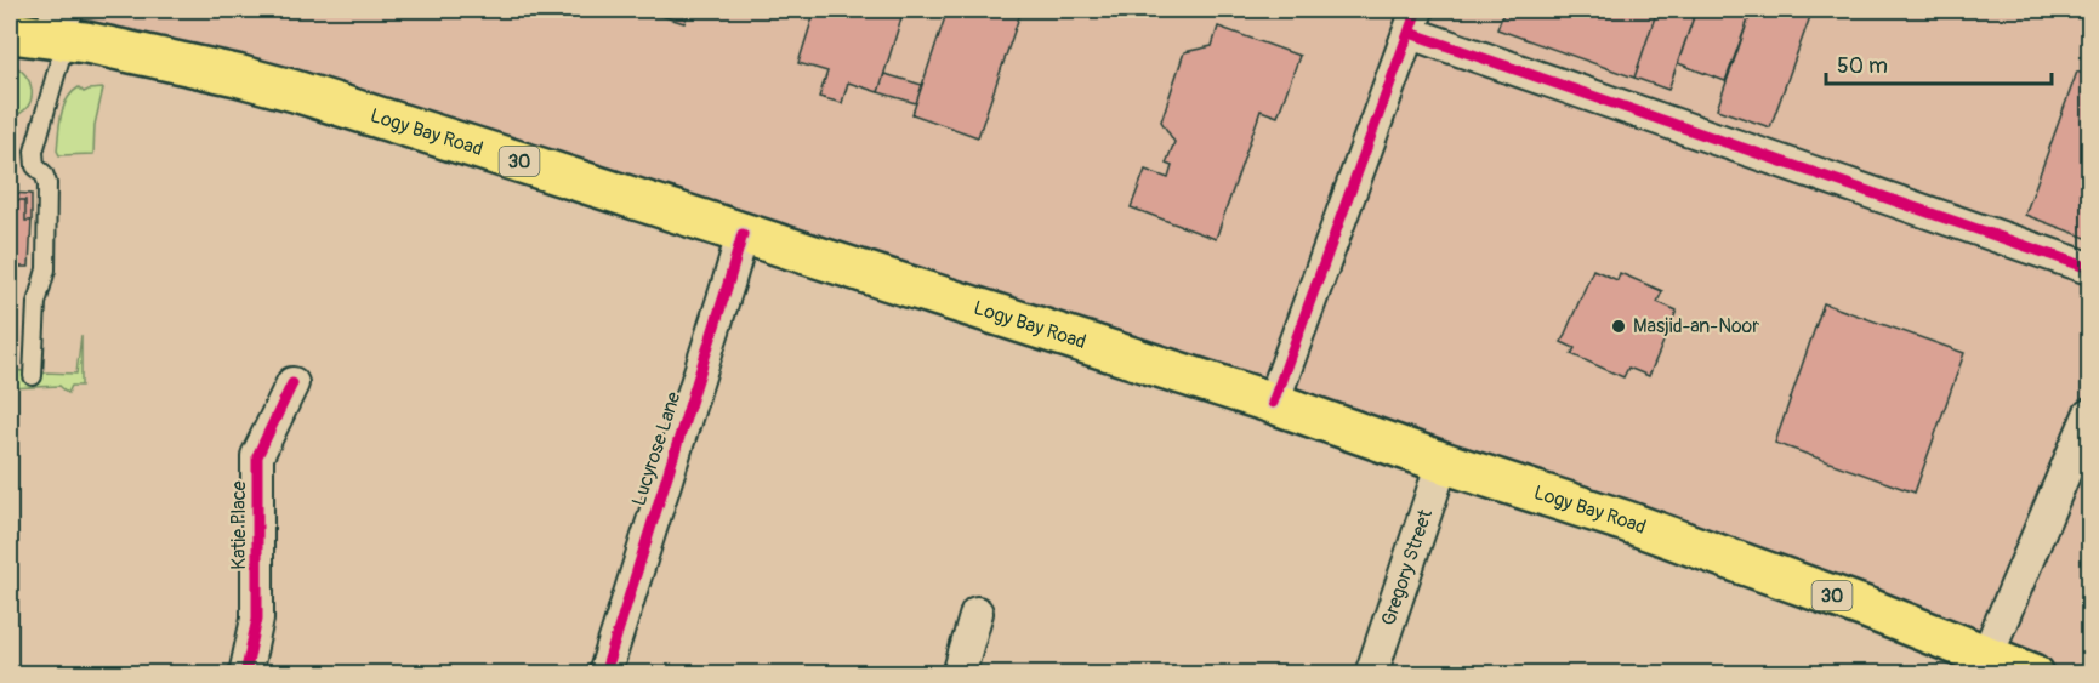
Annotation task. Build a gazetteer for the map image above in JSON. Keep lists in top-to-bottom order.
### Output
{
  "streets": {
    "main road": ["Logy Bay Road", "30"],
    "street": ["Lucyrose Lane", "Katie Place", "Gregory Street"]
  },
  "crossings": [
    ["Logy Bay Road", "Lucyrose Lane"],
    ["Logy Bay Road", "Gregory Street"]
  ],
  "places": ["Masjid-an-Noor"],
  "scale_bar": "50 m"
}
